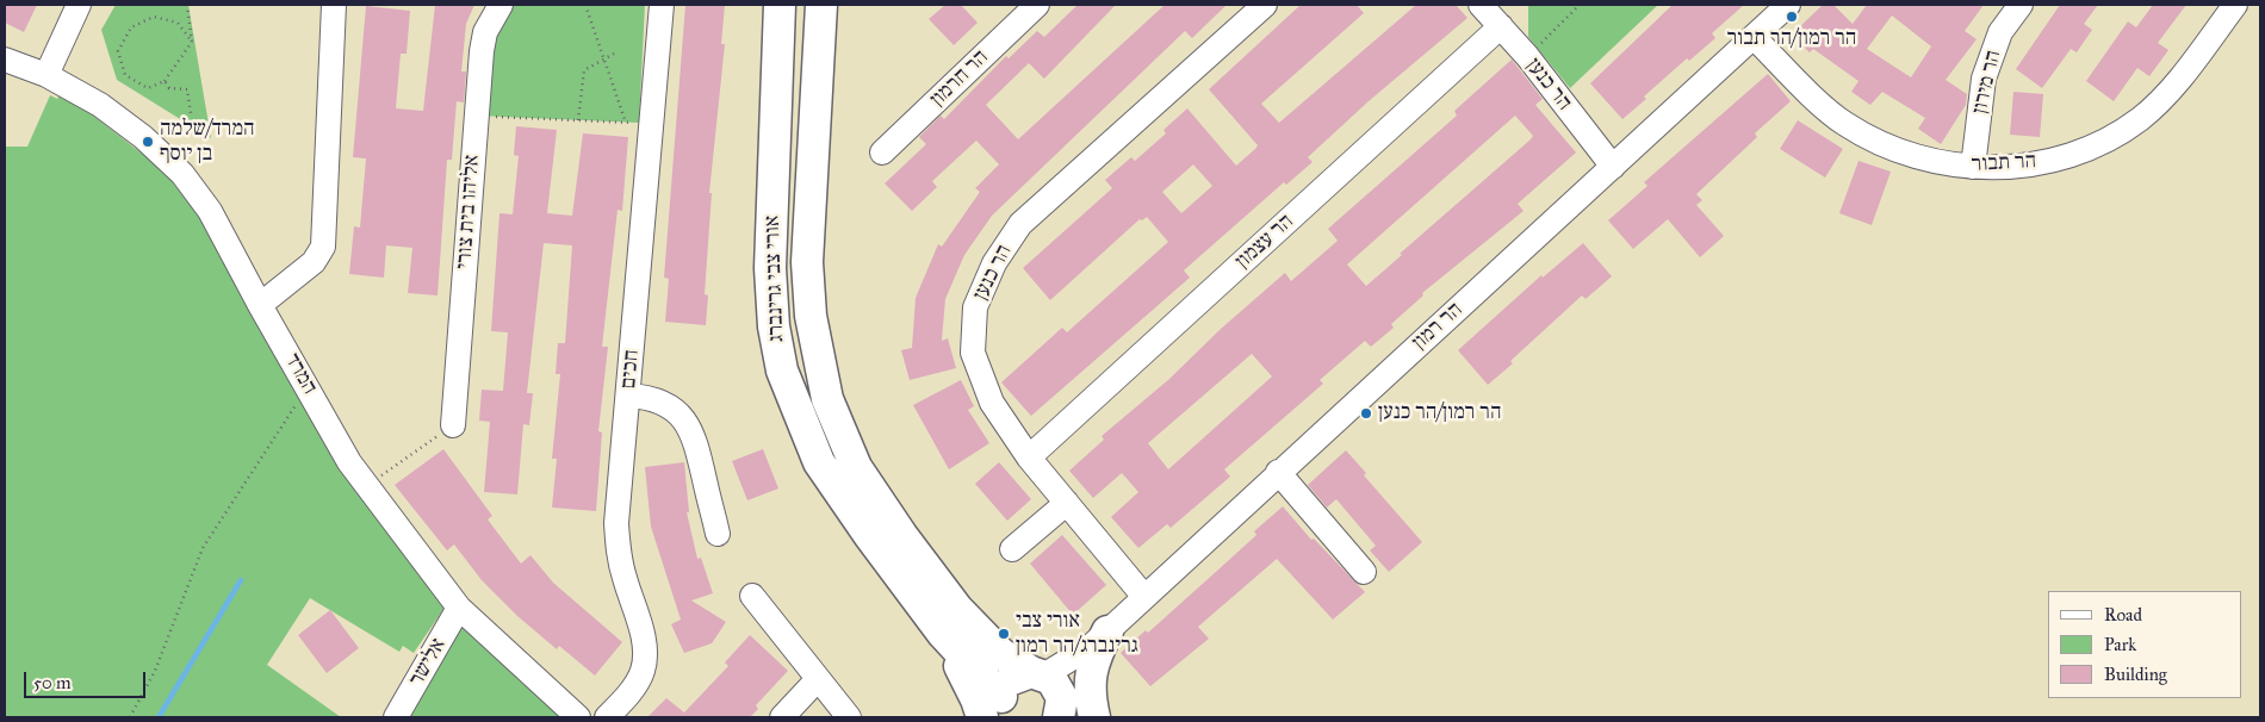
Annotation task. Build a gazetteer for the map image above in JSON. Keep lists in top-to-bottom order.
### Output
{
  "streets": {
    "main road": ["אורי צבי גרינברג"],
    "street": [
      "הר חרמון",
      "הר מירון",
      "הר כנען",
      "הר תבור",
      "אליהו בית צורי",
      "הר עצמון",
      "הר רמון",
      "חכים",
      "המרד",
      "אלישר"
    ]
  },
  "crossings": [
    ["הר מירון", "הר תבור"],
    ["הר כנען", "הר עצמון"],
    ["הר כנען", "הר רמון"],
    ["הר תבור", "הר רמון"],
    ["אורי צבי גרינברג", "הר רמון"],
    ["המרד", "אלישר"]
  ],
  "places": [
    "הר רמון/הר תבור",
    "המרד/שלמה בן יוסף",
    "הר רמון/הר כנען",
    "אורי צבי גרינברג/הר רמון"
  ],
  "legend": ["Road", "Park", "Building"],
  "scale_bar": "50 m"
}
